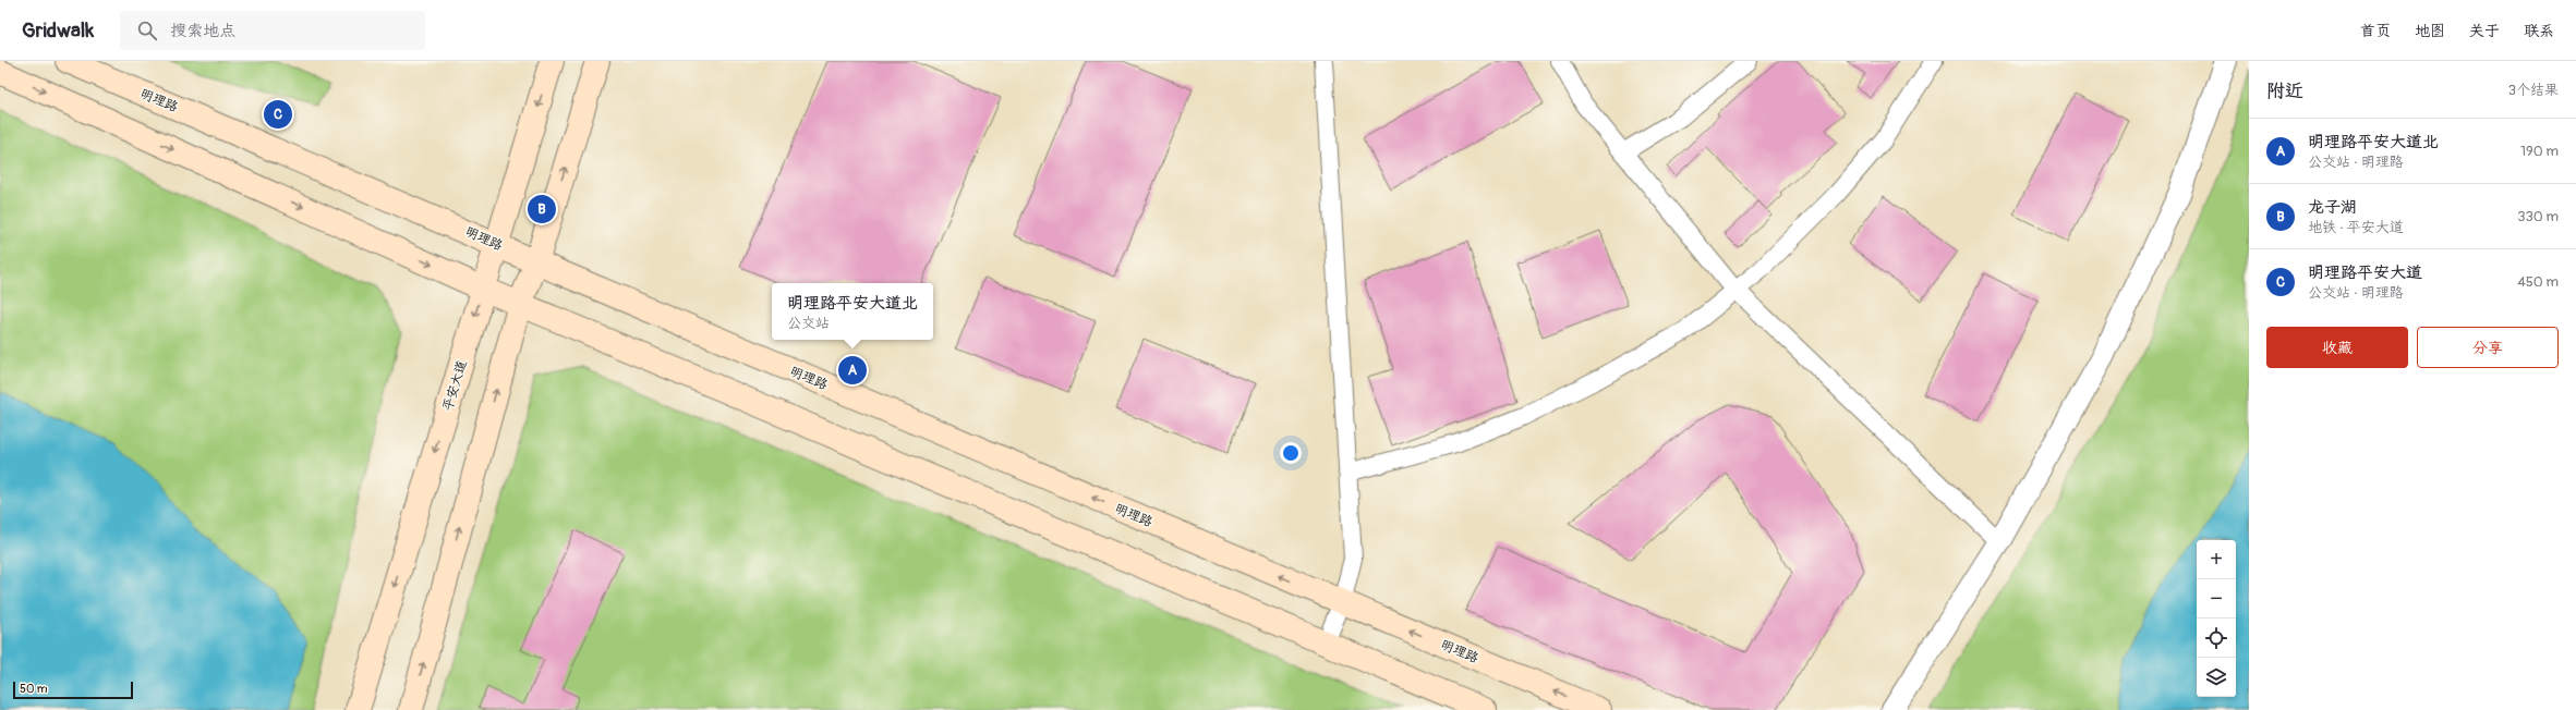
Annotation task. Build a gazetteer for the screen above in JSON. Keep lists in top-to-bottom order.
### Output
{
  "streets": {
    "main road": ["明理路", "平安大道"]
  },
  "crossings": [
    ["明理路", "平安大道"]
  ],
  "scale_bar": "50 m",
  "page": {
    "header": "Gridwalk",
    "search": "搜索地点",
    "nav": [
      "首页",
      "地图",
      "关于",
      "联系"
    ],
    "heading": ["附近", "3个结果"],
    "pins": ["C", "B", "A"],
    "list": [
      {
        "mark": "A",
        "name": "明理路平安大道北",
        "note": "公交站 · 明理路",
        "value": "190 m"
      },
      {
        "mark": "B",
        "name": "龙子湖",
        "note": "地铁 · 平安大道",
        "value": "330 m"
      },
      {
        "mark": "C",
        "name": "明理路平安大道",
        "note": "公交站 · 明理路",
        "value": "450 m"
      }
    ],
    "popup": ["明理路平安大道北", "公交站"],
    "buttons": ["收藏", "分享"],
    "map_buttons": ["+", "−"],
    "scale": "50 m"
  }
}
